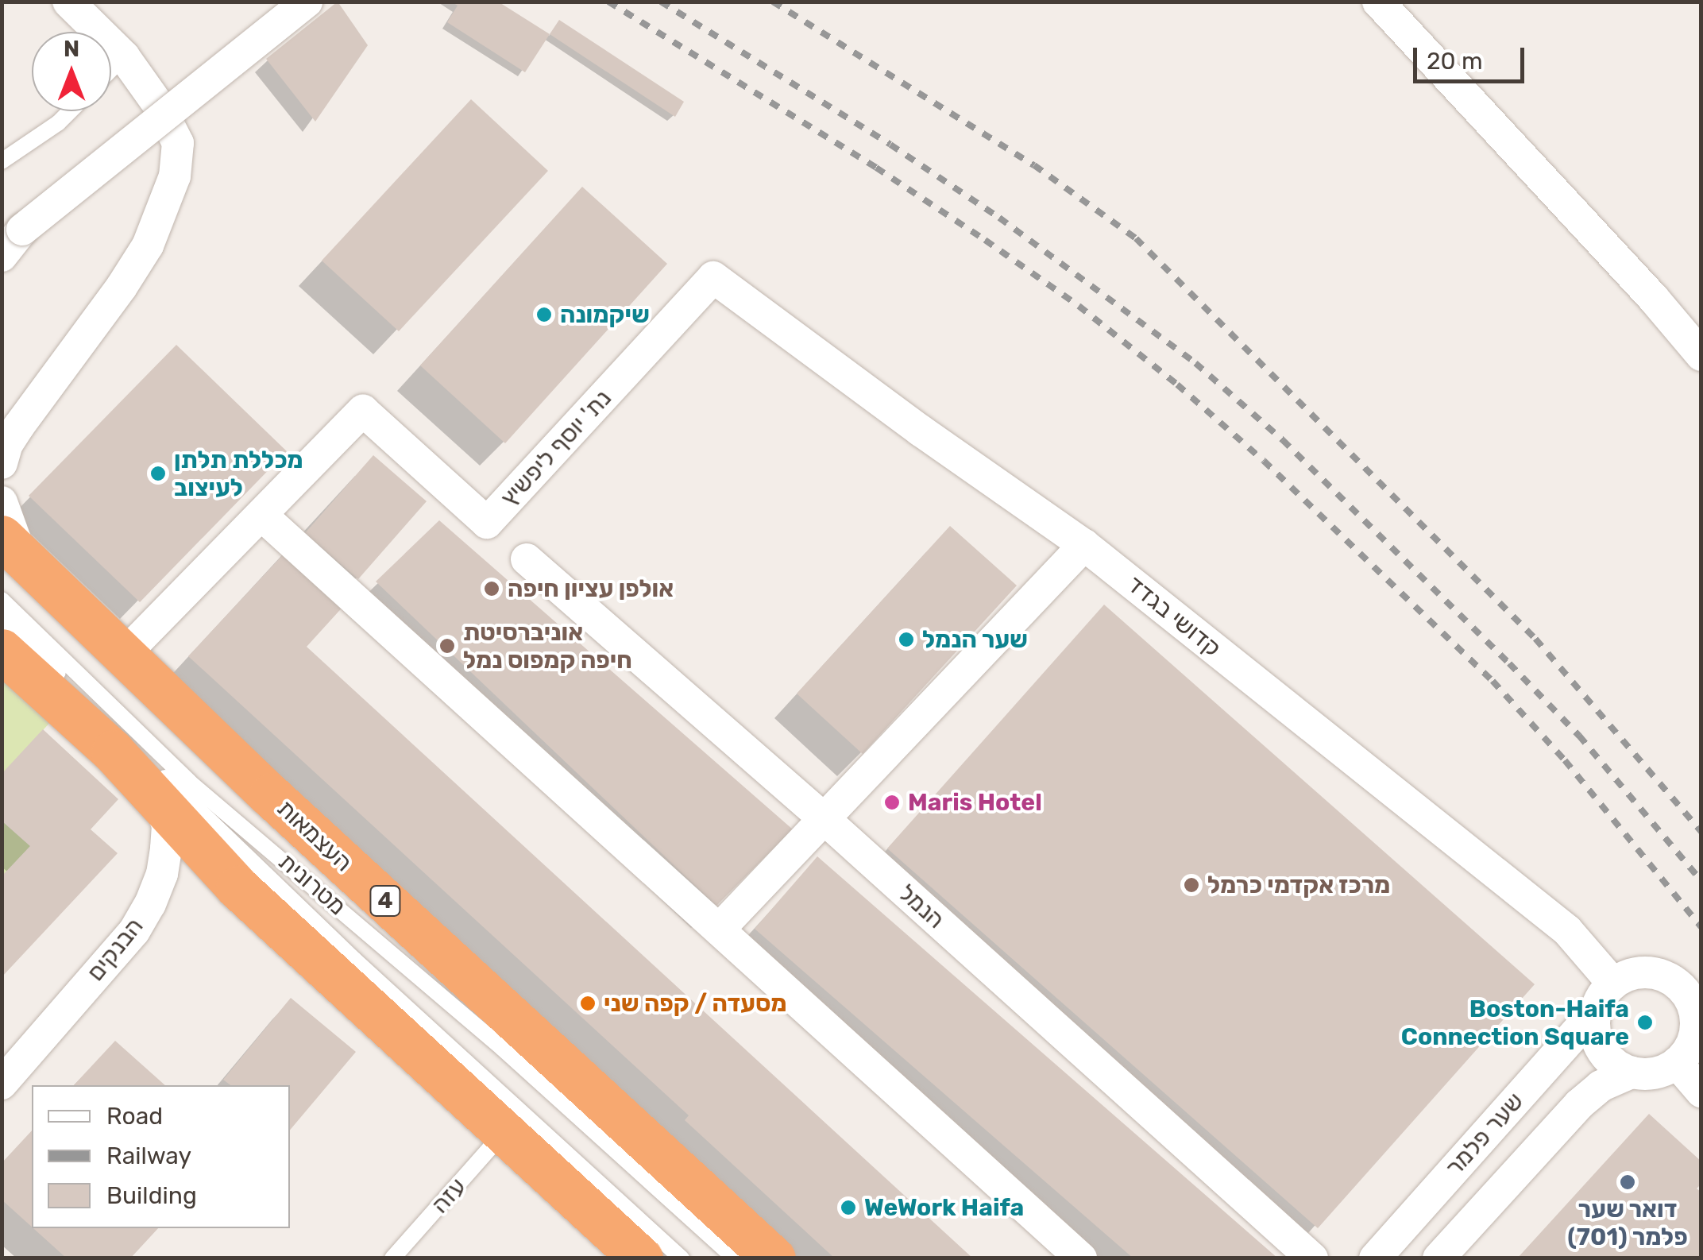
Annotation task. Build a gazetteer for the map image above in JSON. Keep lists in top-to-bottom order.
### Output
{
  "streets": {
    "highway": ["העצמאות", "4"],
    "street": [
      "נת' יוסף ליפשיץ",
      "קדושי בגדד",
      "הנמל",
      "הבנקים",
      "שער פלמר"
    ],
    "lane": ["מטרונית", "עזה"]
  },
  "crossings": [
    ["נת' יוסף ליפשיץ", "קדושי בגדד"],
    ["נת' יוסף ליפשיץ", "העצמאות"],
    ["קדושי בגדד", "שער פלמר"]
  ],
  "places": [
    "שיקמונה",
    "מכללת תלתן לעיצוב",
    "אולפן עציון חיפה",
    "שער הנמל",
    "אוניברסיטת חיפה קמפוס נמל",
    "Maris Hotel",
    "מרכז אקדמי כרמל",
    "מסעדה / קפה שני",
    "Boston-Haifa Connection Square",
    "דואר שער פלמר (701)",
    "WeWork Haifa"
  ],
  "legend": ["Road", "Railway", "Building"],
  "scale_bar": "20 m",
  "north": "top"
}
